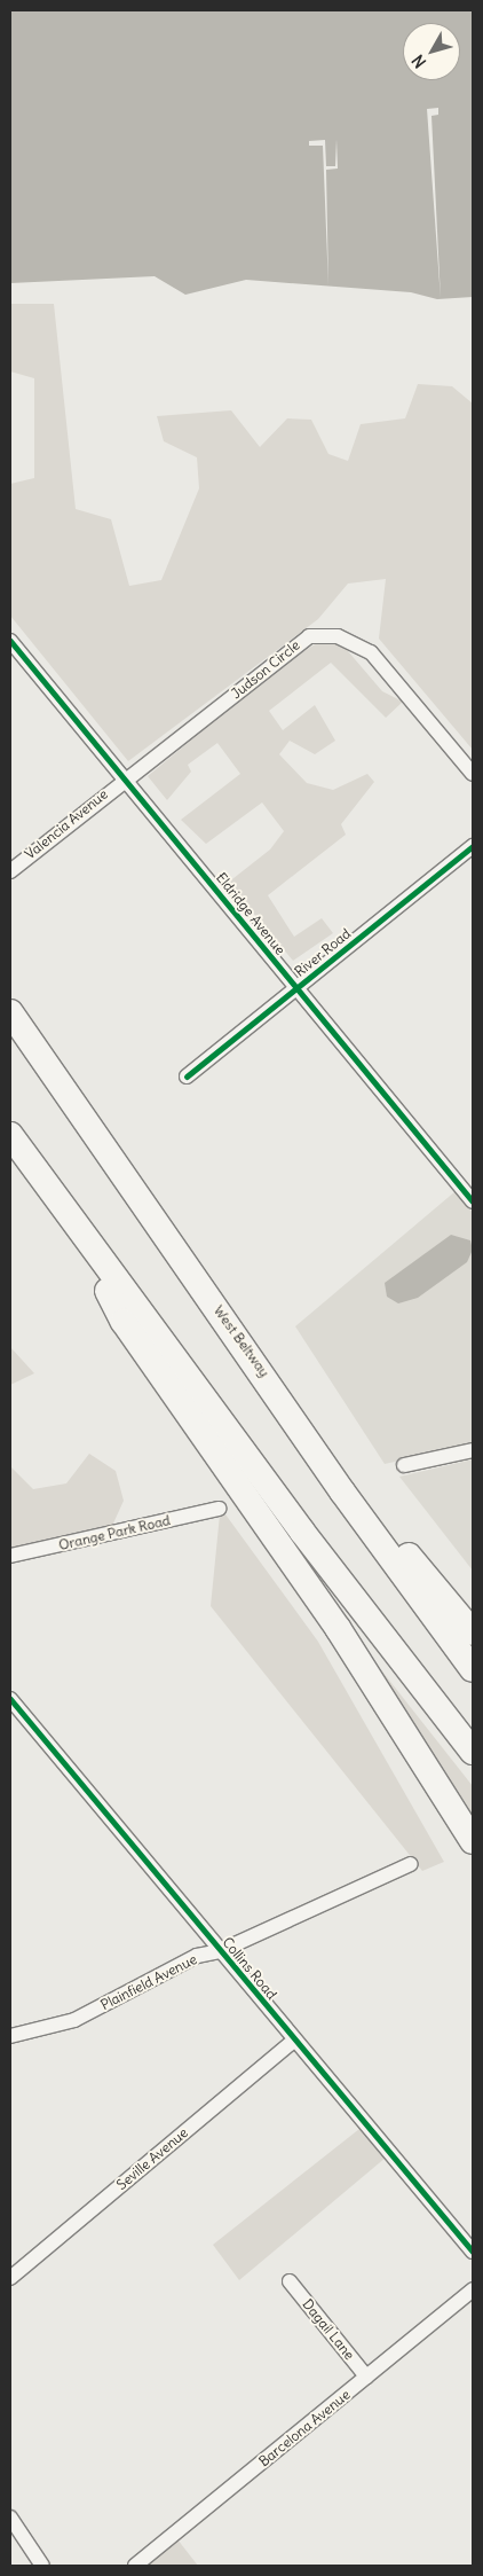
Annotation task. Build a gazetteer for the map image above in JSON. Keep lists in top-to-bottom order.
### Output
{
  "streets": {
    "highway": ["West Beltway"],
    "street": [
      "Judson Circle",
      "Valencia Avenue",
      "Eldridge Avenue",
      "River Road",
      "Orange Park Road",
      "Collins Road",
      "Plainfield Avenue",
      "Seville Avenue",
      "Dagail Lane",
      "Barcelona Avenue"
    ]
  },
  "crossings": [
    ["Judson Circle", "Valencia Avenue"],
    ["Judson Circle", "Eldridge Avenue"],
    ["Valencia Avenue", "Eldridge Avenue"],
    ["Eldridge Avenue", "River Road"],
    ["Collins Road", "Plainfield Avenue"],
    ["Collins Road", "Seville Avenue"],
    ["Dagail Lane", "Barcelona Avenue"]
  ],
  "north": "bottom left"
}
